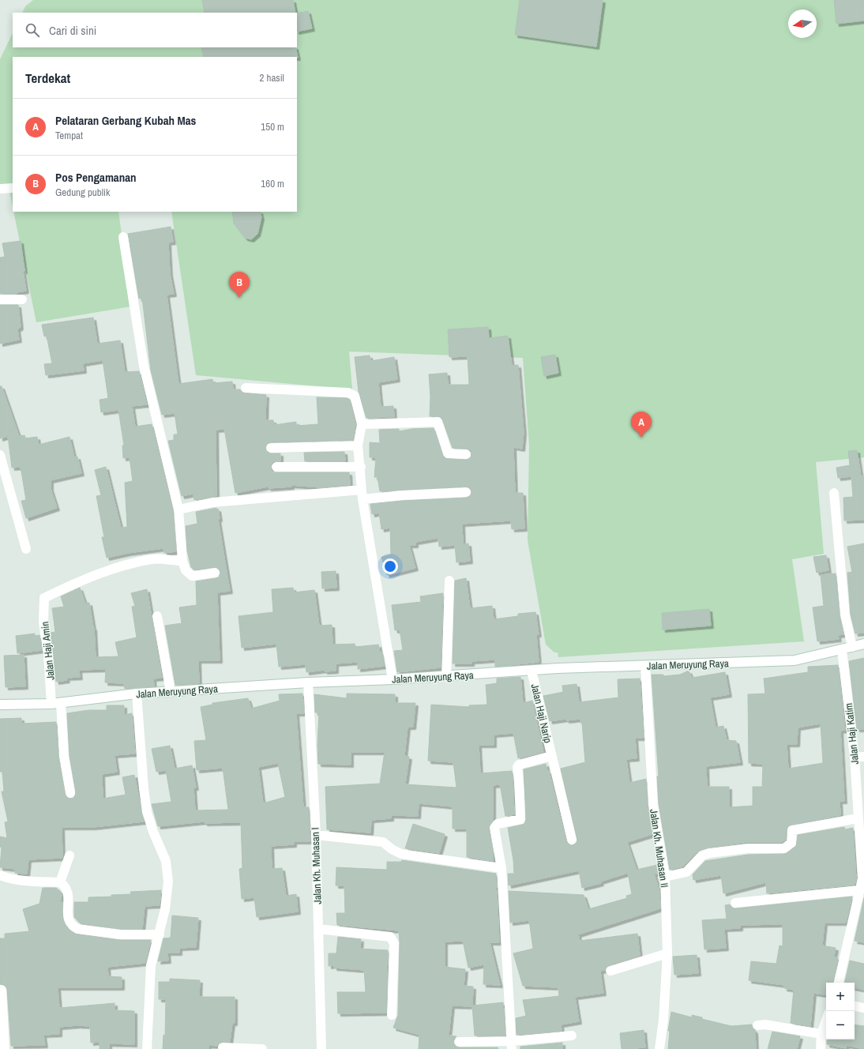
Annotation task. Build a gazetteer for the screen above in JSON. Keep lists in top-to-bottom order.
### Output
{
  "streets": {
    "street": [
      "Jalan Haji Amin",
      "Jalan Meruyung Raya",
      "Jalan Haji Narip",
      "Jalan Haji Katim",
      "Jalan Kh. Muhasan II",
      "Jalan Kh. Muhasan I"
    ]
  },
  "crossings": [
    ["Jalan Haji Amin", "Jalan Meruyung Raya"],
    ["Jalan Meruyung Raya", "Jalan Haji Narip"],
    ["Jalan Meruyung Raya", "Jalan Haji Katim"],
    ["Jalan Meruyung Raya", "Jalan Kh. Muhasan II"],
    ["Jalan Meruyung Raya", "Jalan Kh. Muhasan I"]
  ],
  "north": "left",
  "page": {
    "search": "Cari di sini",
    "heading": ["Terdekat", "2 hasil"],
    "list": [
      {
        "mark": "A",
        "name": "Pelataran Gerbang Kubah Mas",
        "note": "Tempat",
        "value": "150 m"
      },
      {
        "mark": "B",
        "name": "Pos Pengamanan",
        "note": "Gedung publik",
        "value": "160 m"
      }
    ],
    "pins": ["B", "A"],
    "map_buttons": ["+", "−"]
  }
}
